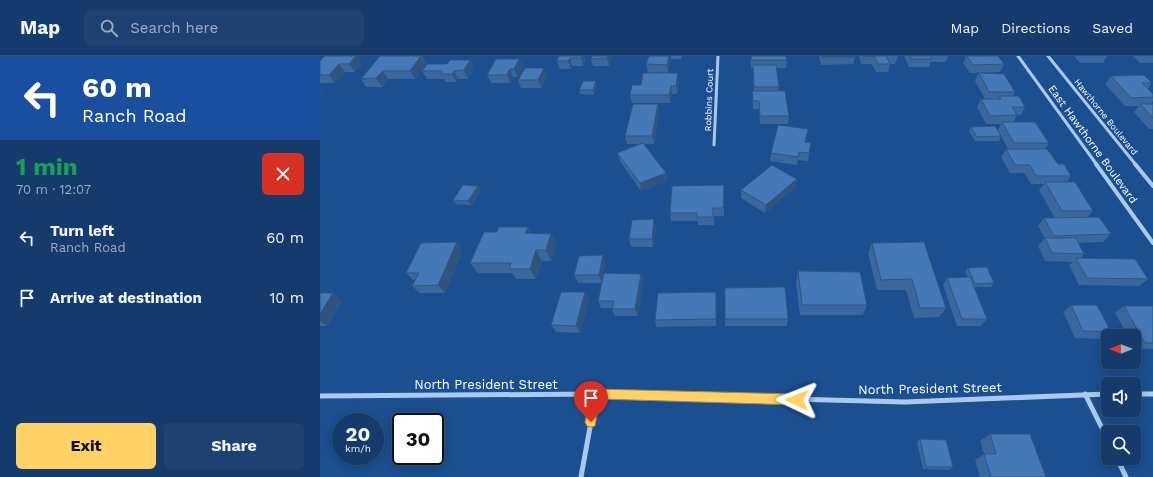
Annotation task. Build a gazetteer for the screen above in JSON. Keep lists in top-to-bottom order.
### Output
{
  "streets": {
    "street": [
      "Robbins Court",
      "Hawthorne Boulevard",
      "East Hawthorne Boulevard",
      "North President Street"
    ]
  },
  "north": "left",
  "page": {
    "header": "Map",
    "search": "Search here",
    "nav": ["Map", "Directions", "Saved"],
    "turn": ["60 m", "Ranch Road"],
    "heading": ["1 min", "70 m · 12:07"],
    "list": [
      {
        "name": "Turn left",
        "note": "Ranch Road",
        "value": "60 m"
      },
      {
        "name": "Arrive at destination",
        "value": "10 m"
      }
    ],
    "speed": "20 km/h",
    "limit": "30",
    "buttons": ["Exit", "Share"]
  }
}
